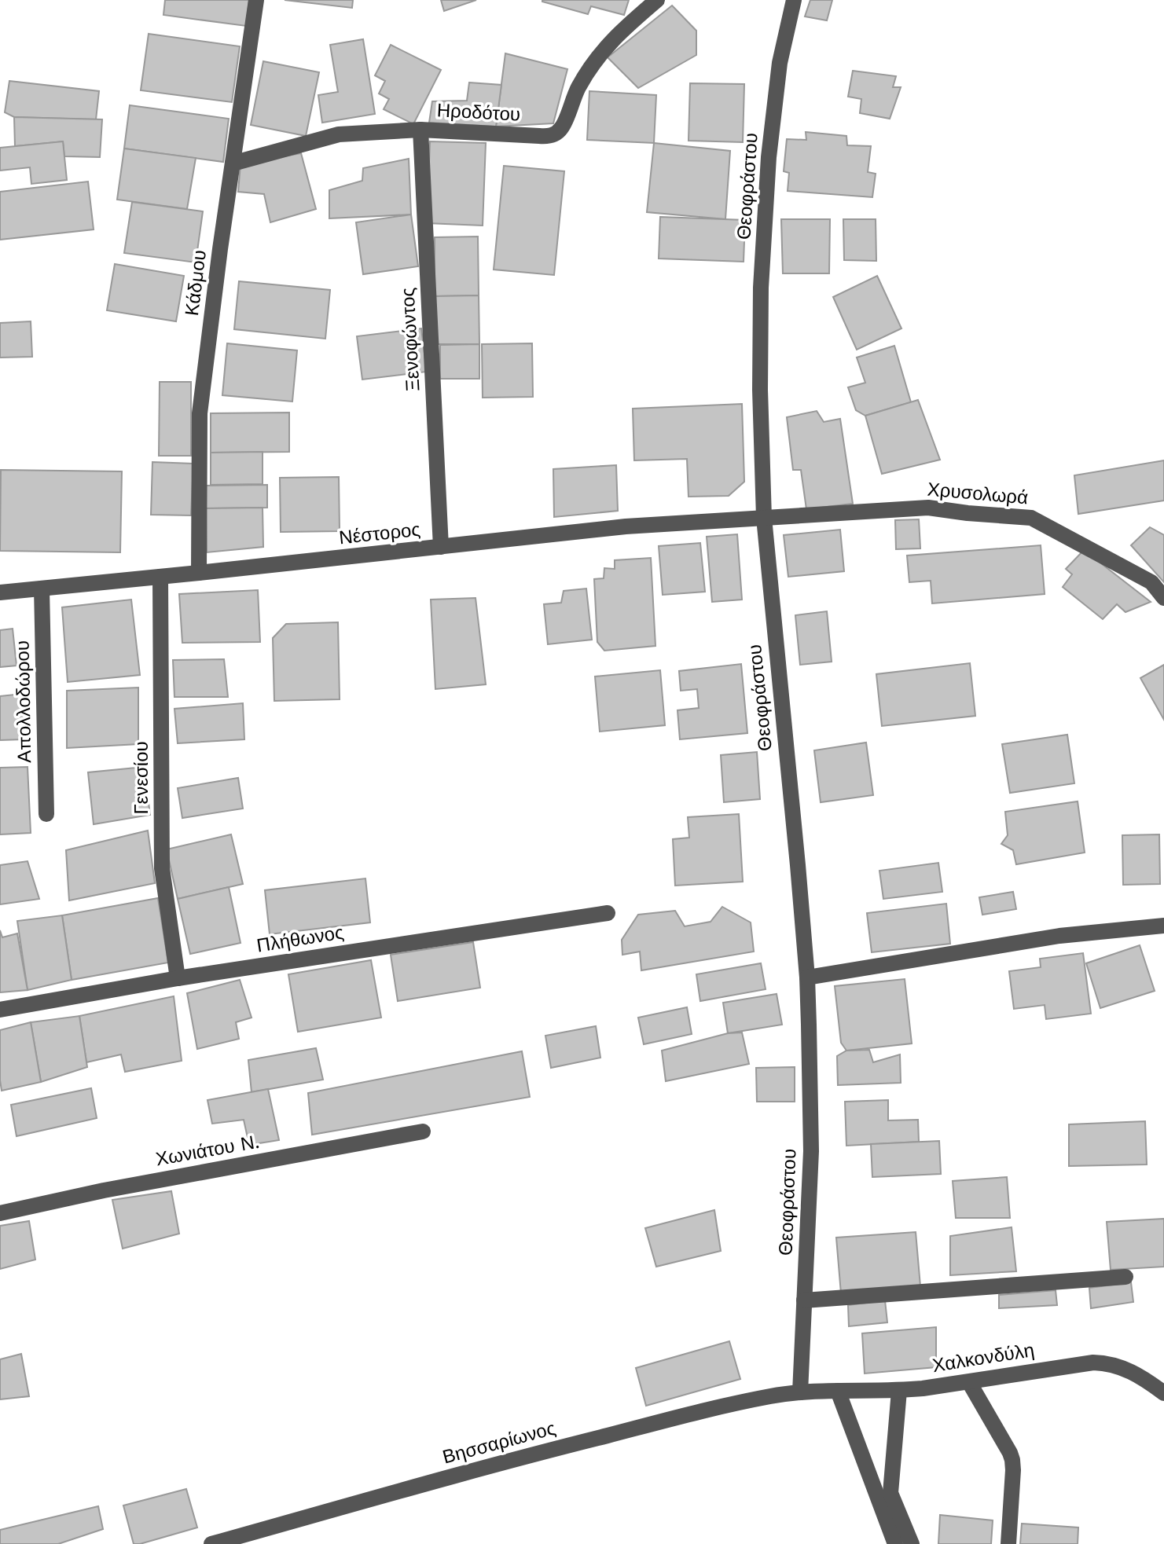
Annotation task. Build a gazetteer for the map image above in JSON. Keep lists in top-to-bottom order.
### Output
{
  "streets": {
    "street": [
      "Ηροδότου",
      "Θεοφράστου",
      "Κάδμου",
      "Ξενοφώντος",
      "Χρυσολωρά",
      "Νέστορος",
      "Απολλοδώρου",
      "Γενεσίου",
      "Πλήθωνος",
      "Χωνιάτου Ν.",
      "Χαλκονδύλη",
      "Βησσαρίωνος"
    ]
  },
  "crossings": [
    ["Ηροδότου", "Κάδμου"],
    ["Ηροδότου", "Ξενοφώντος"],
    ["Θεοφράστου", "Χρυσολωρά"],
    ["Θεοφράστου", "Νέστορος"],
    ["Θεοφράστου", "Χαλκονδύλη"],
    ["Θεοφράστου", "Βησσαρίωνος"],
    ["Κάδμου", "Νέστορος"],
    ["Ξενοφώντος", "Νέστορος"],
    ["Χρυσολωρά", "Νέστορος"],
    ["Νέστορος", "Απολλοδώρου"],
    ["Νέστορος", "Γενεσίου"],
    ["Γενεσίου", "Πλήθωνος"],
    ["Χαλκονδύλη", "Βησσαρίωνος"]
  ]
}
